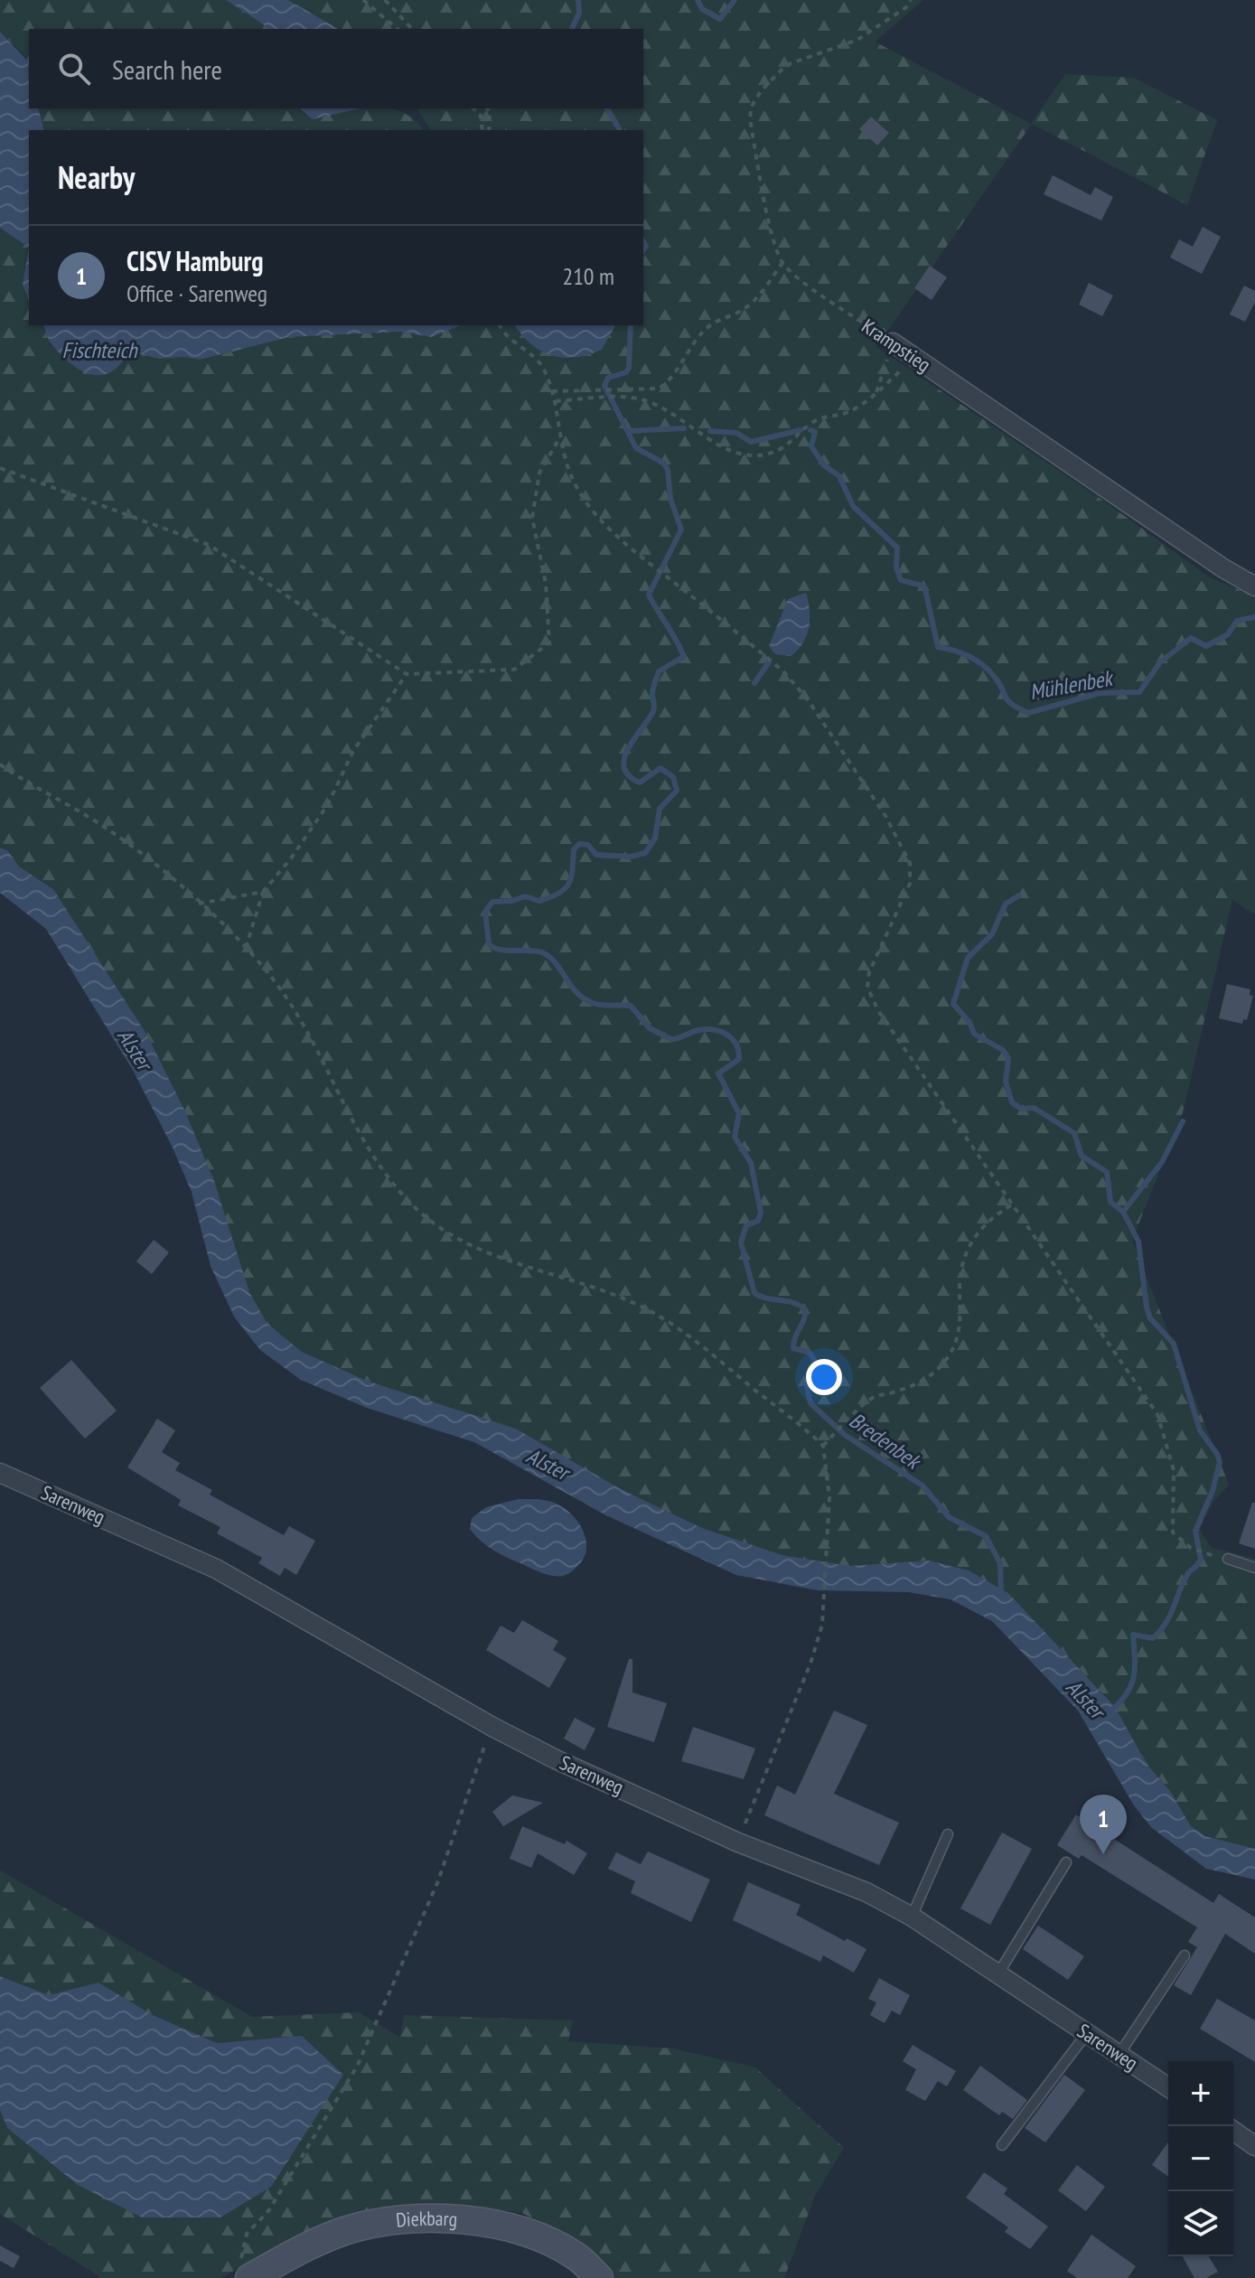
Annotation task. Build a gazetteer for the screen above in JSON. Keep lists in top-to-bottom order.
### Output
{
  "streets": {
    "street": ["Krampstieg", "Sarenweg", "Diekbarg"]
  },
  "water": [
    "Fischteich",
    "Mühlenbek",
    "Alster",
    "Bredenbek"
  ],
  "page": {
    "search": "Search here",
    "heading": "Nearby",
    "list": [
      {
        "mark": "1",
        "name": "CISV Hamburg",
        "note": "Office · Sarenweg",
        "value": "210 m"
      }
    ],
    "pins": "1",
    "map_buttons": ["+", "−"]
  }
}
